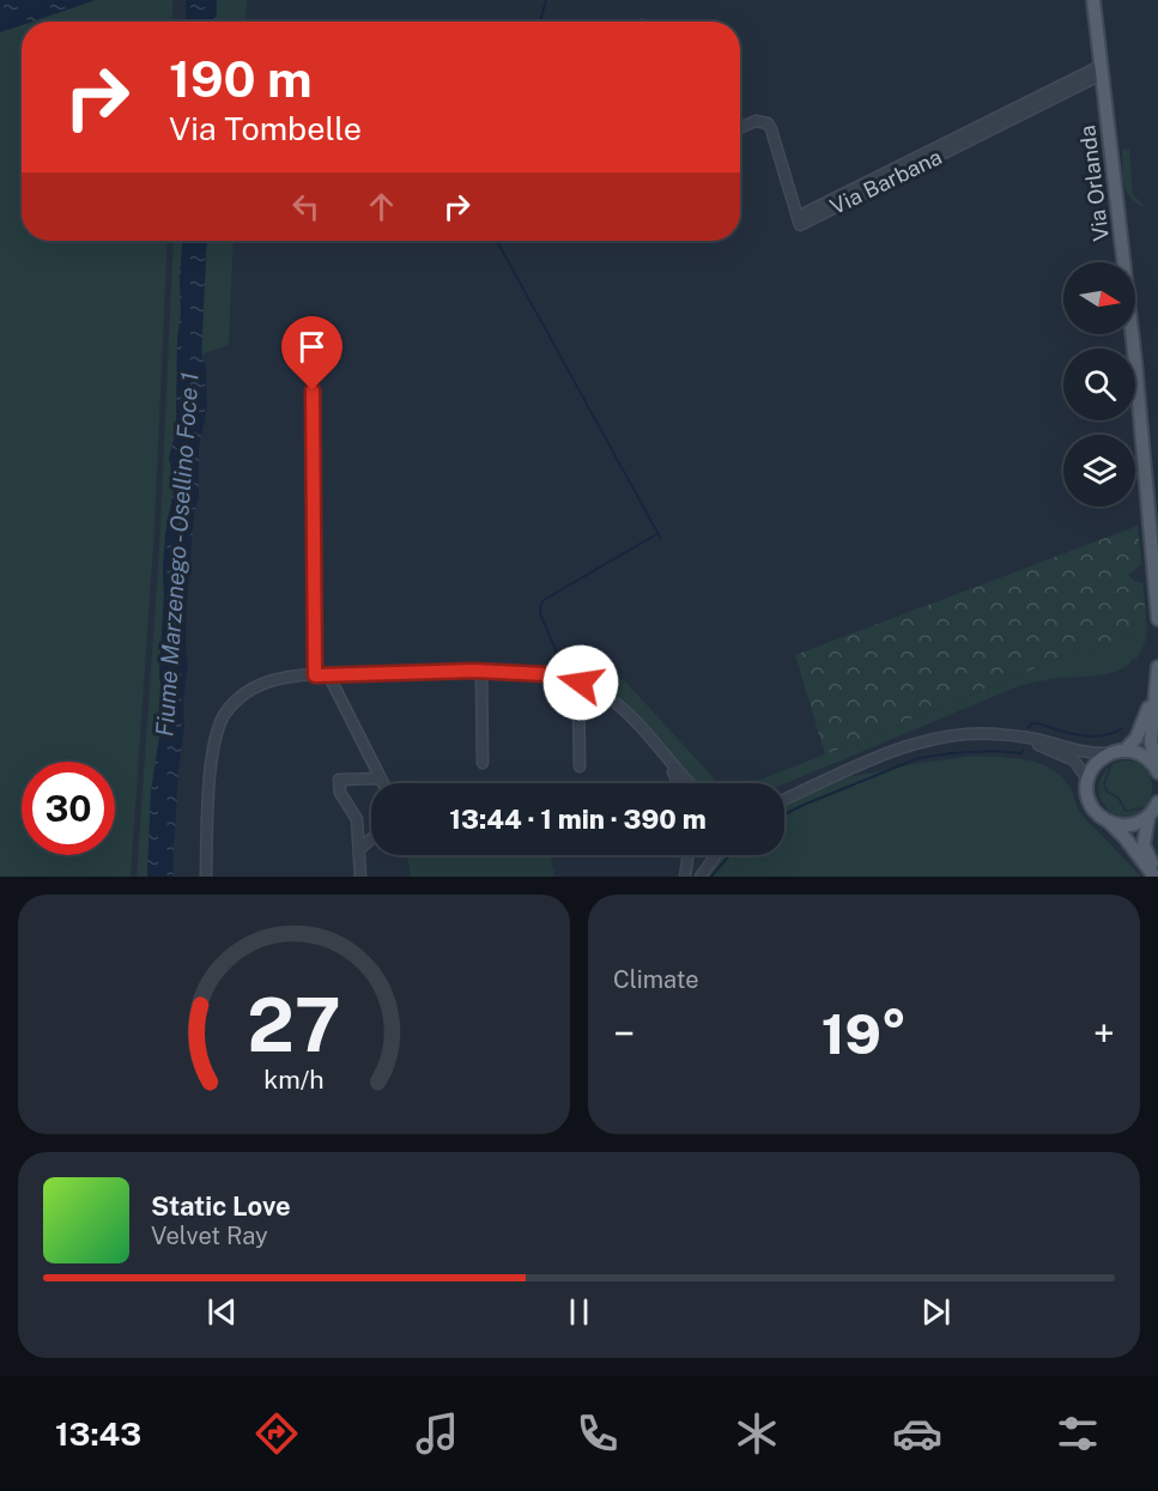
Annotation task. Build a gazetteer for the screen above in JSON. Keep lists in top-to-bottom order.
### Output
{
  "streets": {
    "main road": ["Via Orlanda"]
  },
  "water": ["Fiume Marzenego - Osellino Foce 1"],
  "north": "right",
  "page": {
    "turn": ["190 m", "Via Tombelle"],
    "limit": "30",
    "trip": "13:44 · 1 min · 390 m",
    "tile": "Climate",
    "heat": ["−", "19°", "+"],
    "song": ["Static Love", "Velvet Ray"],
    "tabs": "13:43",
    "gauge": ["27", "km/h"]
  }
}
